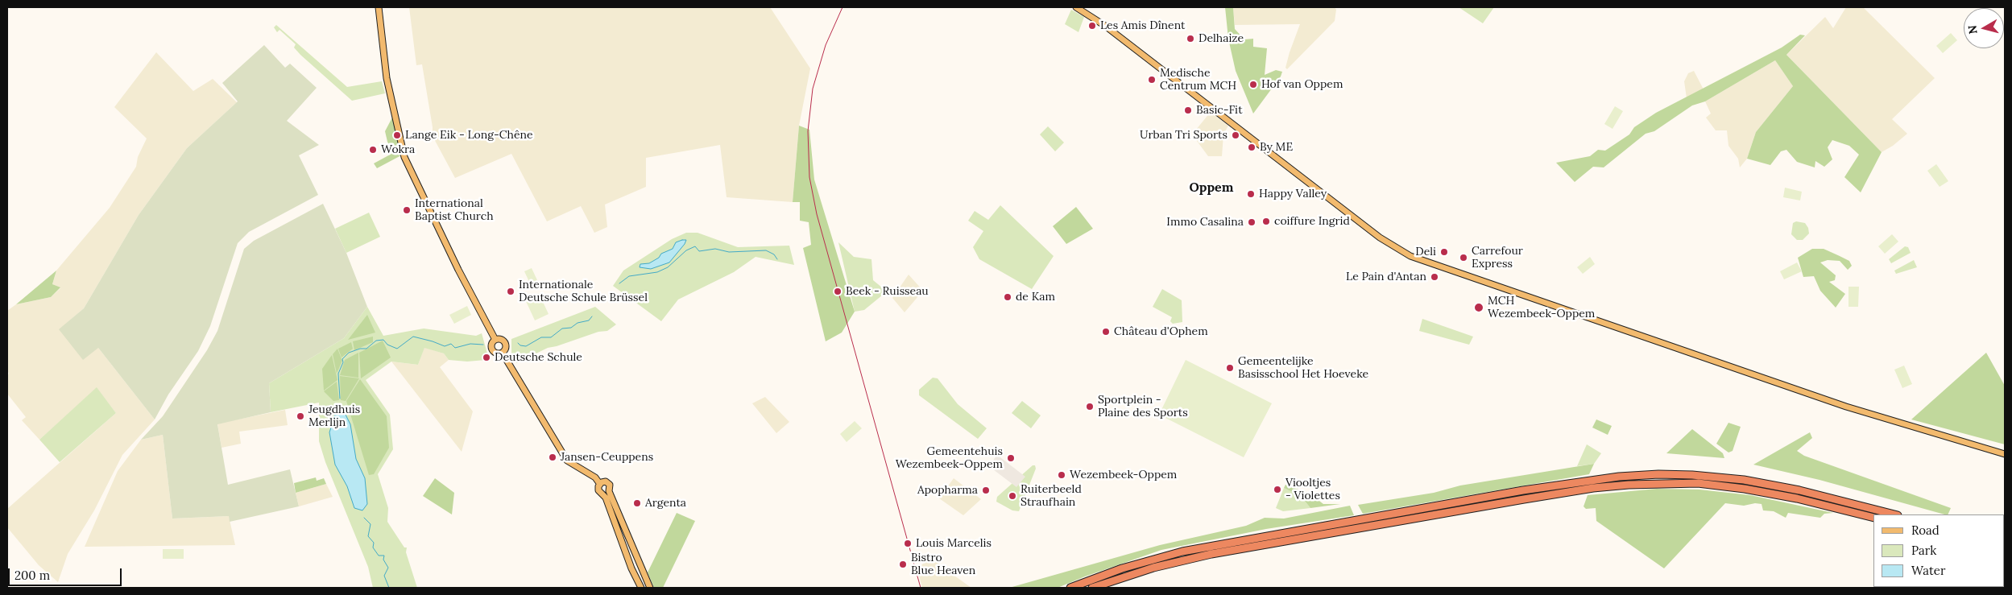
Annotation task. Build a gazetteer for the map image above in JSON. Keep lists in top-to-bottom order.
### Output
{
  "districts": ["Oppem"],
  "places": [
    "Les Amis Dînent",
    "Delhaize",
    "Medische Centrum MCH",
    "Hof van Oppem",
    "Basic-Fit",
    "Lange Eik - Long-Chêne",
    "Urban Tri Sports",
    "By ME",
    "Wokra",
    "Happy Valley",
    "International Baptist Church",
    "coiffure Ingrid",
    "Immo Casalina",
    "Deli",
    "Carrefour Express",
    "Le Pain d'Antan",
    "Internationale Deutsche Schule Brüssel",
    "Beek - Ruisseau",
    "de Kam",
    "MCH Wezembeek-Oppem",
    "Château d'Ophem",
    "Deutsche Schule",
    "Gemeentelijke Basisschool Het Hoeveke",
    "Sportplein - Plaine des Sports",
    "Jeugdhuis Merlijn",
    "Jansen-Ceuppens",
    "Gemeentehuis Wezembeek-Oppem",
    "Wezembeek-Oppem",
    "Viooltjes - Violettes",
    "Apopharma",
    "Ruiterbeeld Straufhain",
    "Argenta",
    "Louis Marcelis",
    "Bistro Blue Heaven"
  ],
  "legend": ["Road", "Park", "Water"],
  "scale_bar": "200 m",
  "north": "left"
}
